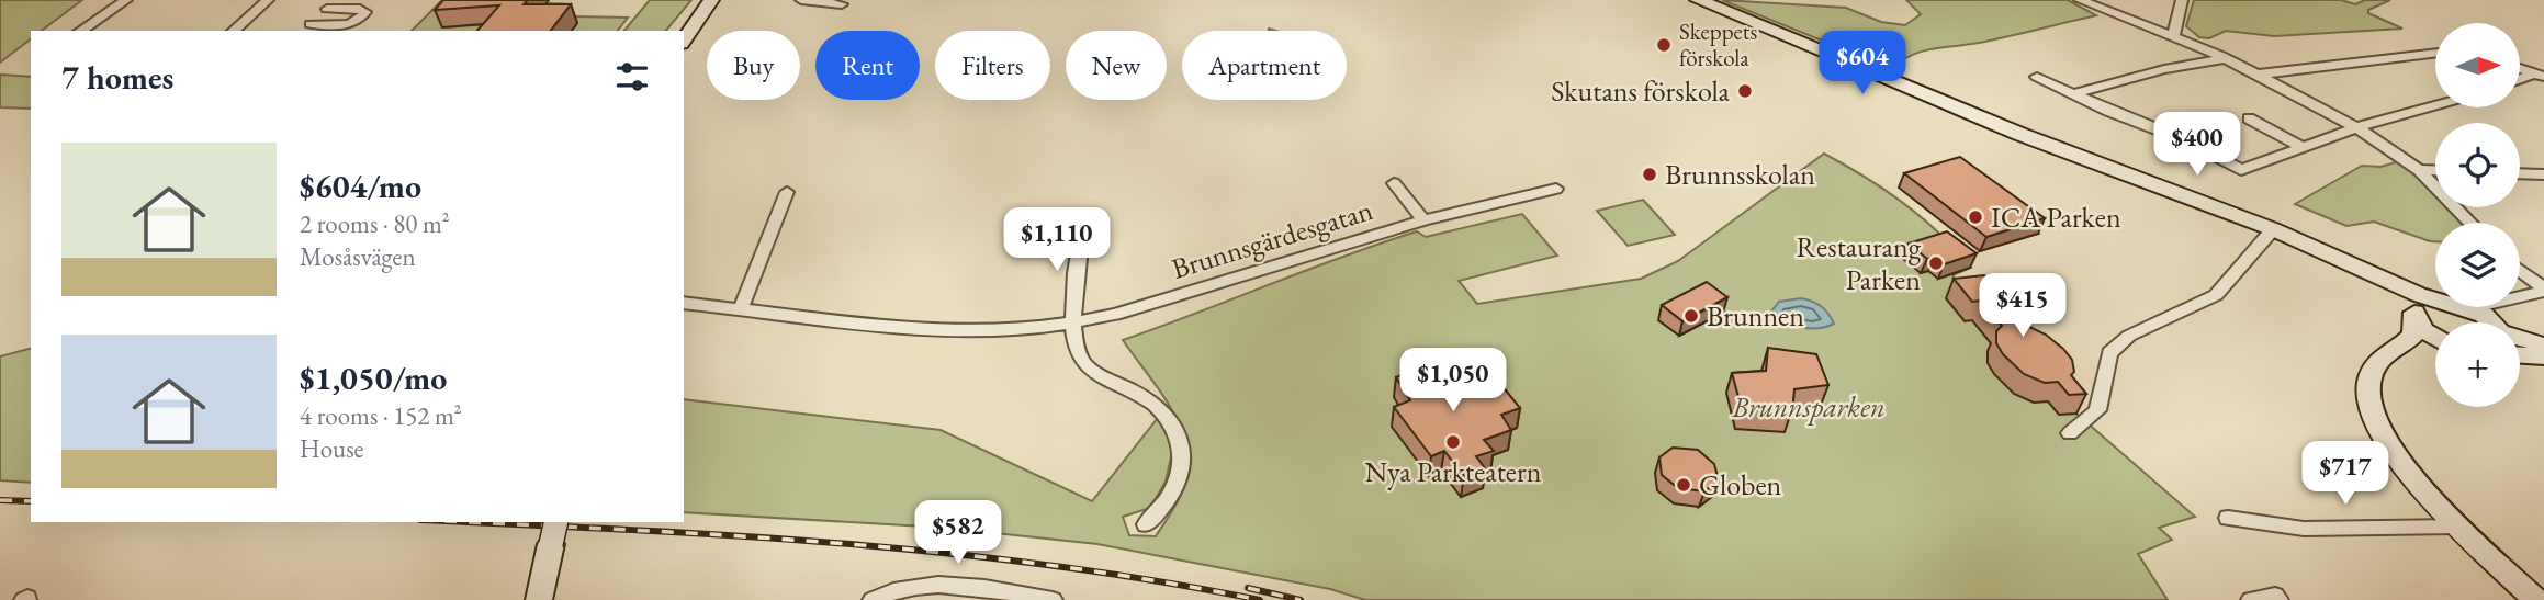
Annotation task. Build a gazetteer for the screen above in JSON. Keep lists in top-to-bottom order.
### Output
{
  "streets": {
    "street": ["Brunnsgärdesgatan"]
  },
  "parks": ["Brunnsparken"],
  "places": [
    "Skeppets förskola",
    "Skutans förskola",
    "Brunnsskolan",
    "ICA Parken",
    "Restaurang Parken",
    "Brunnen",
    "Nya Parkteatern",
    "Globen"
  ],
  "north": "right",
  "page": {
    "map_buttons": "+",
    "price": [
      "$604",
      "$400",
      "$1,110",
      "$415",
      "$1,050",
      "$717",
      "$582"
    ],
    "chip": [
      "Buy",
      "Rent",
      "Filters",
      "New",
      "Apartment"
    ],
    "heading": "7 homes",
    "list": [
      {
        "name": "$604/mo",
        "note": "2 rooms · 80 m² · Mosåsvägen"
      },
      {
        "name": "$1,050/mo",
        "note": "4 rooms · 152 m² · House"
      }
    ]
  }
}
